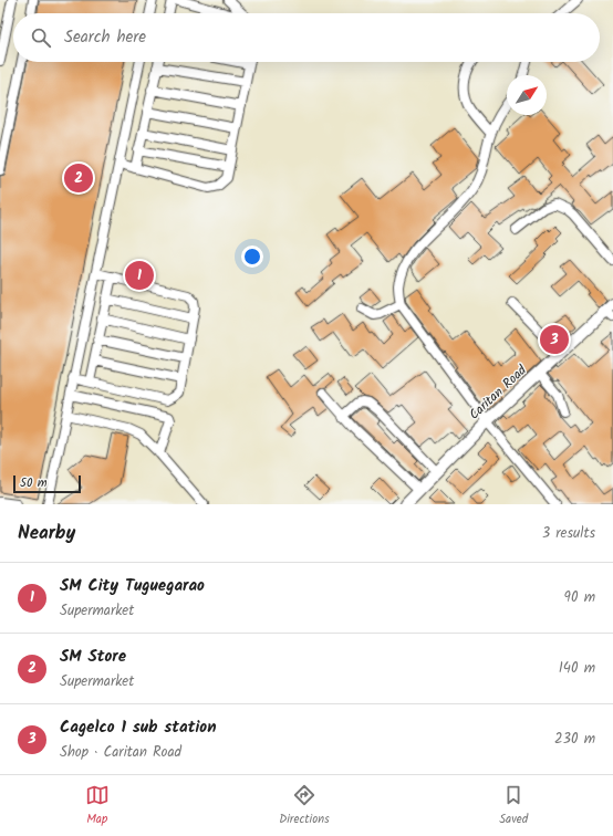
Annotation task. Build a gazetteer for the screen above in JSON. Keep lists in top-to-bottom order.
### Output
{
  "streets": {
    "main road": ["Caritan Road"]
  },
  "scale_bar": "50 m",
  "north": "top right",
  "page": {
    "search": "Search here",
    "pins": ["2", "1", "3"],
    "scale": "50 m",
    "heading": ["Nearby", "3 results"],
    "list": [
      {
        "mark": "1",
        "name": "SM City Tuguegarao",
        "note": "Supermarket",
        "value": "90 m"
      },
      {
        "mark": "2",
        "name": "SM Store",
        "note": "Supermarket",
        "value": "140 m"
      },
      {
        "mark": "3",
        "name": "Cagelco 1 sub station",
        "note": "Shop · Caritan Road",
        "value": "230 m"
      }
    ],
    "nav": ["Map", "Directions", "Saved"]
  }
}
